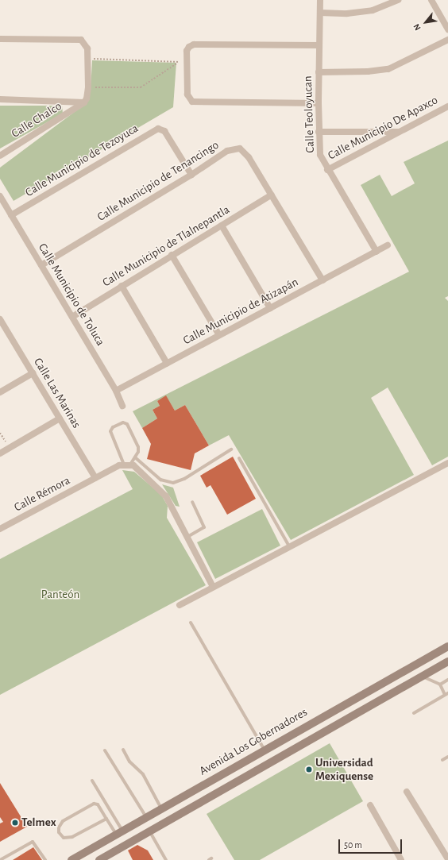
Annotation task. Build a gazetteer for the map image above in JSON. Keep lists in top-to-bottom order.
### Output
{
  "streets": {
    "street": [
      "Calle Teoloyucan",
      "Calle Chalco",
      "Calle Municipio De Apaxco",
      "Calle Municipio de Tezoyuca",
      "Calle Municipio de Tenancingo",
      "Calle Municipio de Tlalnepantla",
      "Calle Municipio de Toluca",
      "Calle Municipio de Atizapán",
      "Calle Las Marinas",
      "Calle Rémora",
      "Avenida Los Gobernadores"
    ]
  },
  "crossings": [
    ["Calle Teoloyucan", "Calle Municipio De Apaxco"],
    ["Calle Teoloyucan", "Calle Municipio de Atizapán"],
    ["Calle Municipio de Tezoyuca", "Calle Municipio de Tenancingo"],
    ["Calle Municipio de Tezoyuca", "Calle Municipio de Toluca"],
    ["Calle Municipio de Tenancingo", "Calle Municipio de Tlalnepantla"],
    ["Calle Municipio de Tenancingo", "Calle Municipio de Toluca"],
    ["Calle Municipio de Tlalnepantla", "Calle Municipio de Toluca"],
    ["Calle Municipio de Toluca", "Calle Municipio de Atizapán"],
    ["Calle Las Marinas", "Calle Rémora"]
  ],
  "parks": ["Panteón"],
  "places": ["Universidad Mexiquense", "Telmex"],
  "scale_bar": "50 m",
  "north": "bottom left"
}
